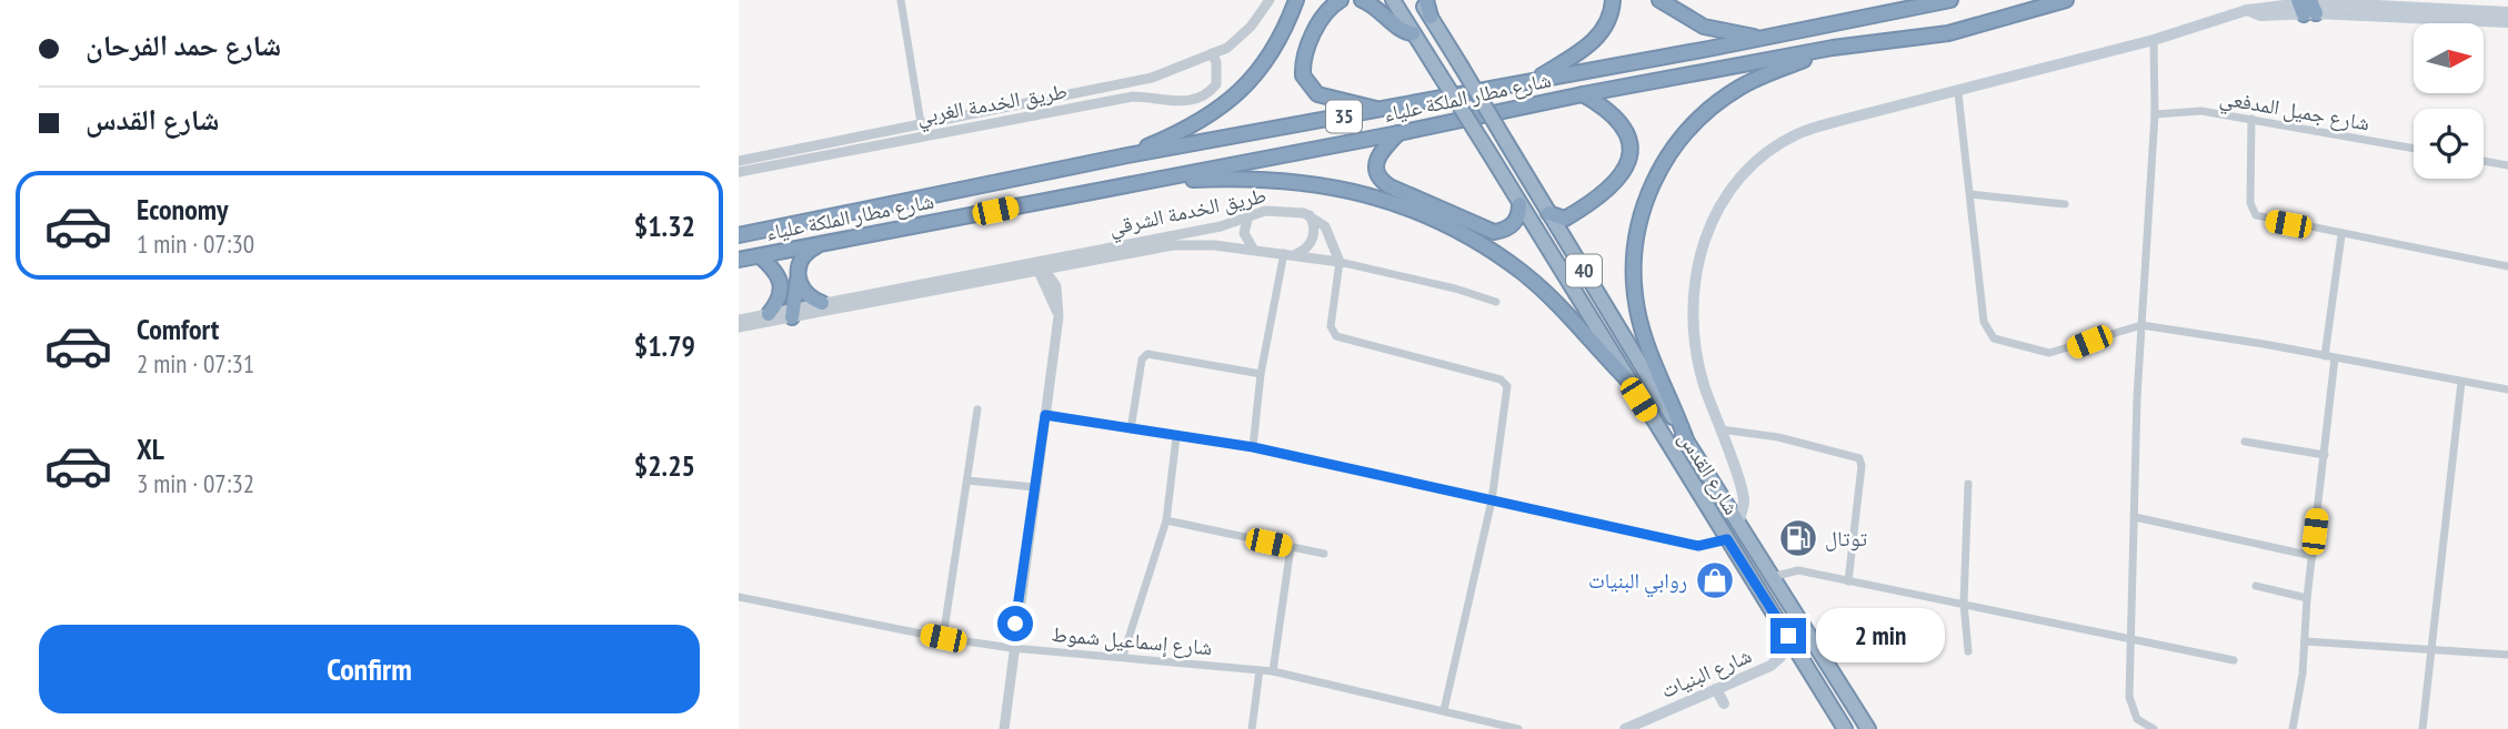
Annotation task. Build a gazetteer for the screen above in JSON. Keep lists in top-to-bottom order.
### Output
{
  "streets": {
    "highway": [
      "شارع مطار الملكة علياء",
      "35",
      "40",
      "شارع القدس"
    ],
    "main road": ["شارع البنيات"],
    "street": [
      "طريق الخدمة الغربي",
      "شارع جميل المدفعي",
      "طريق الخدمة الشرقي",
      "شارع إسماعيل شموط"
    ]
  },
  "crossings": [
    ["شارع القدس", "شارع البنيات"]
  ],
  "places": {
    "fuel station": ["توتال"],
    "shop": ["روابي البنيات"]
  },
  "north": "right",
  "page": {
    "banner": ["شارع حمد الفرحان", "شارع القدس"],
    "list": [
      {
        "name": "Economy",
        "note": "1 min · 07:30",
        "value": "$1.32"
      },
      {
        "name": "Comfort",
        "note": "2 min · 07:31",
        "value": "$1.79"
      },
      {
        "name": "XL",
        "note": "3 min · 07:32",
        "value": "$2.25"
      }
    ],
    "bubble": "2 min",
    "buttons": "Confirm"
  }
}
